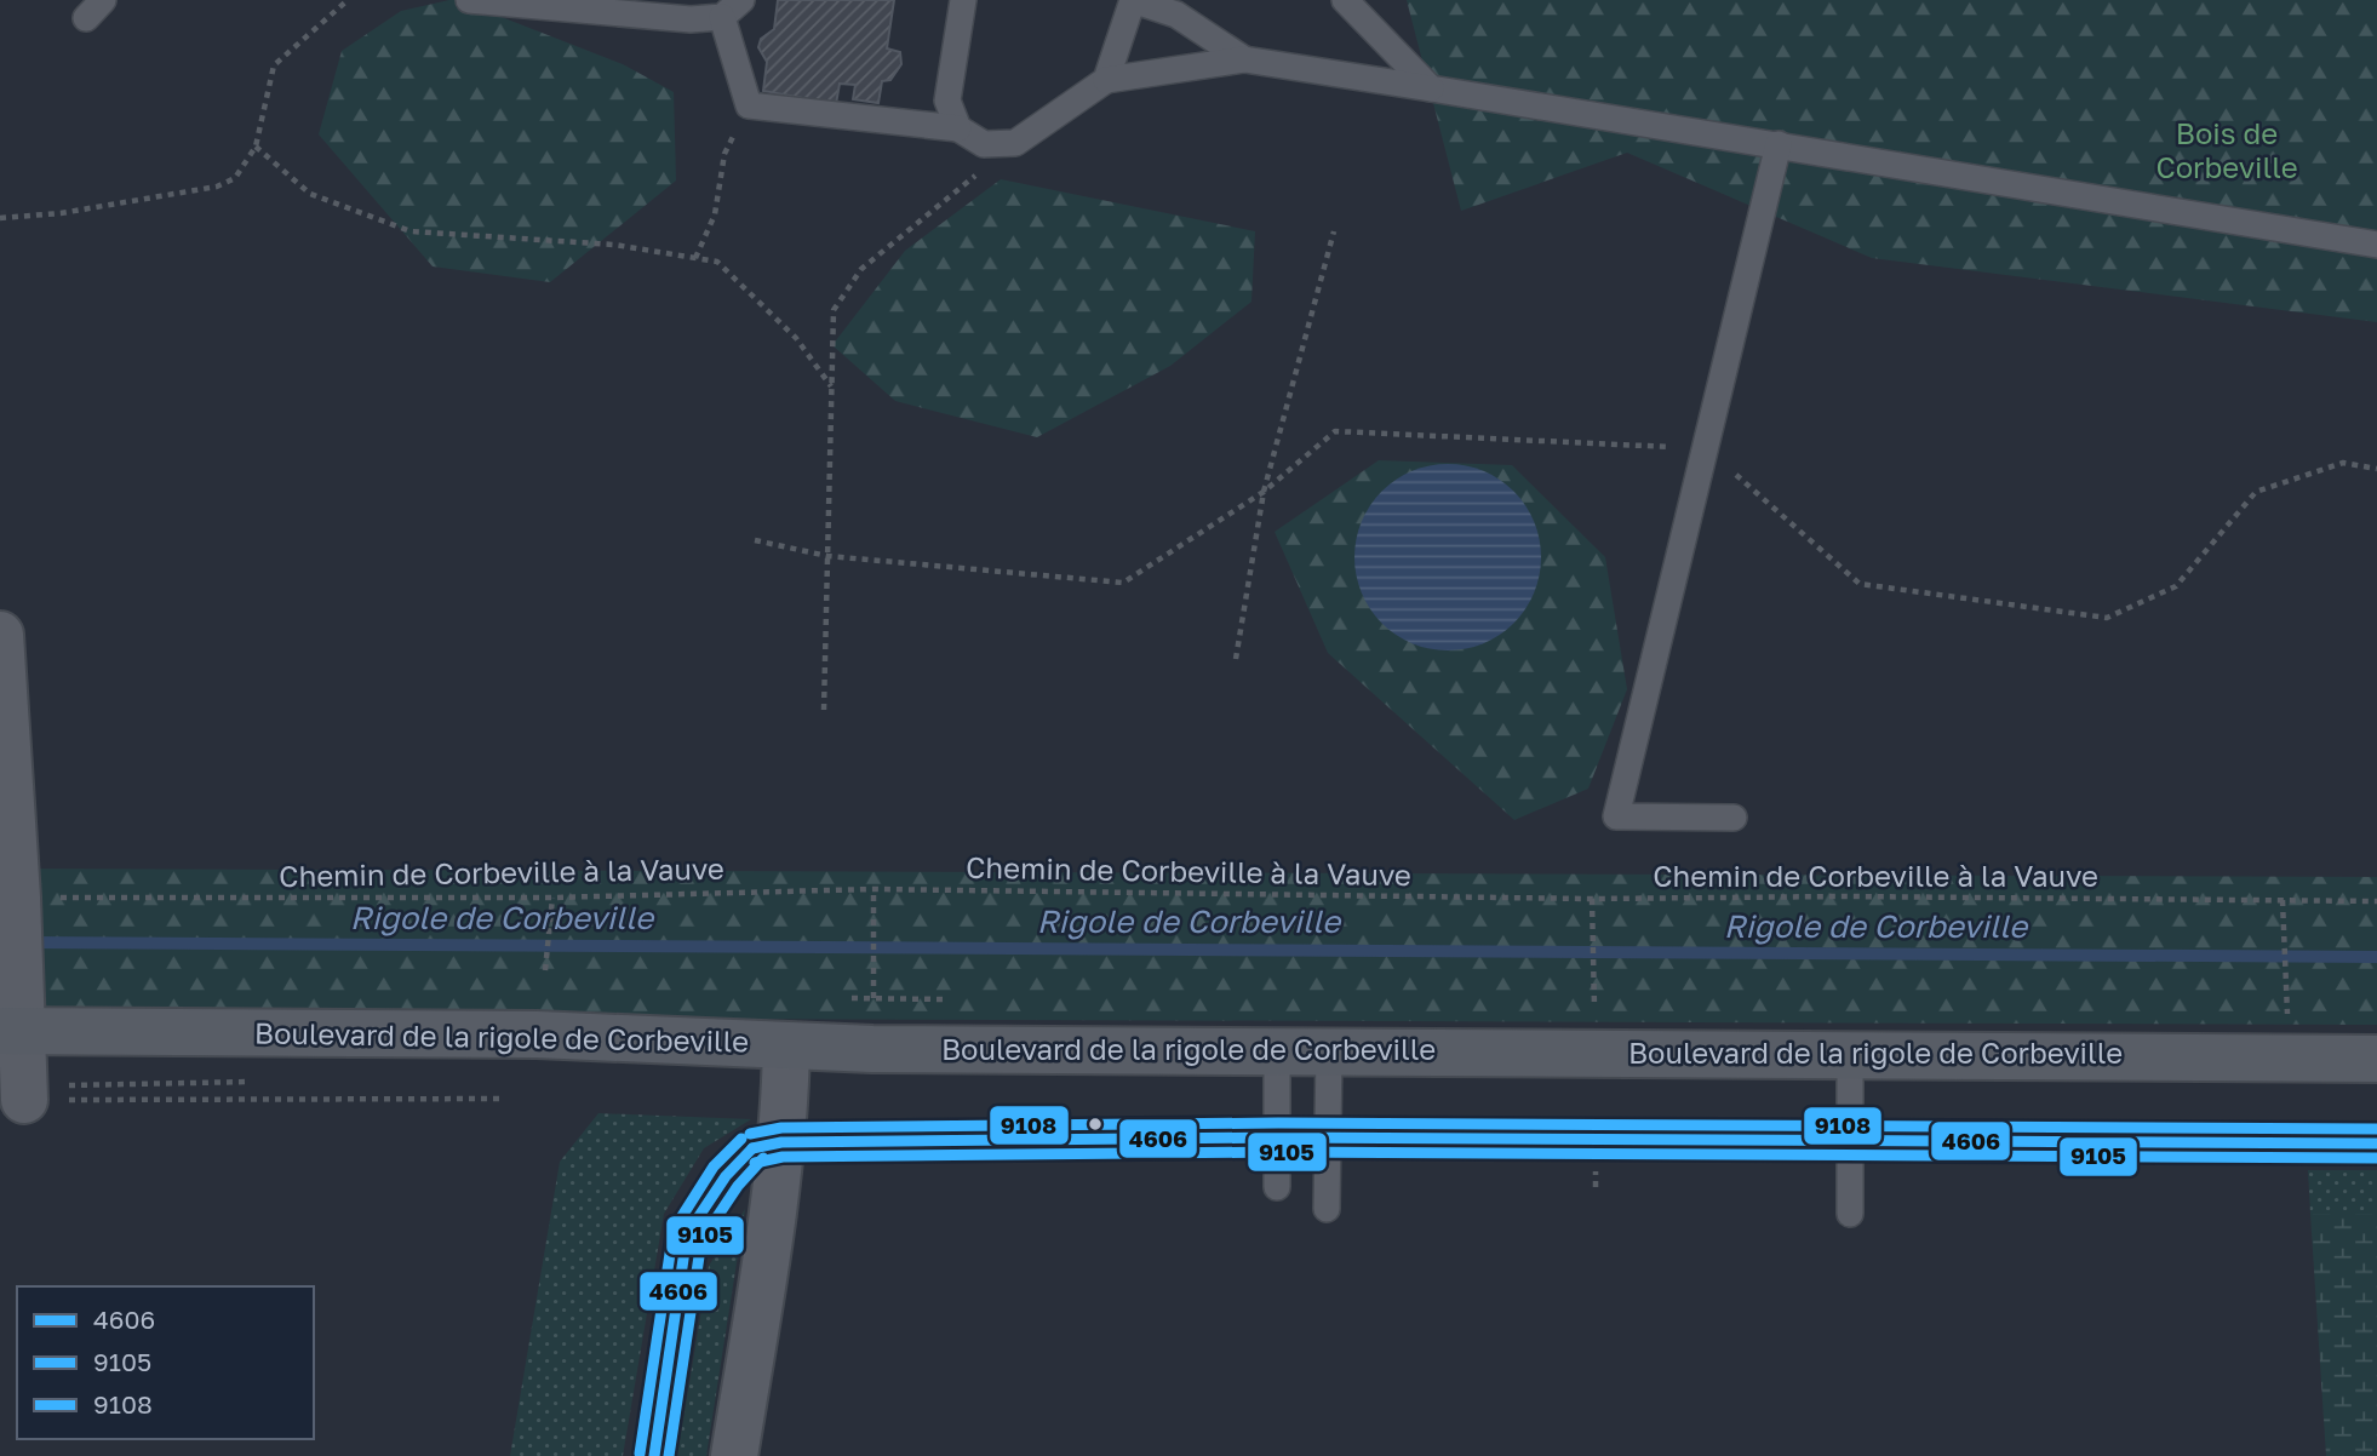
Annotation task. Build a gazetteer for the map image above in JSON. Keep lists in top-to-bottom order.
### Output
{
  "streets": {
    "main road": ["Boulevard de la rigole de Corbeville"],
    "path": ["Chemin de Corbeville à la Vauve"]
  },
  "water": ["Rigole de Corbeville"],
  "parks": ["Bois de Corbeville"],
  "lines": ["transit line 9108", "transit line 4606", "transit line 9105"],
  "legend": ["4606", "9105", "9108"]
}
